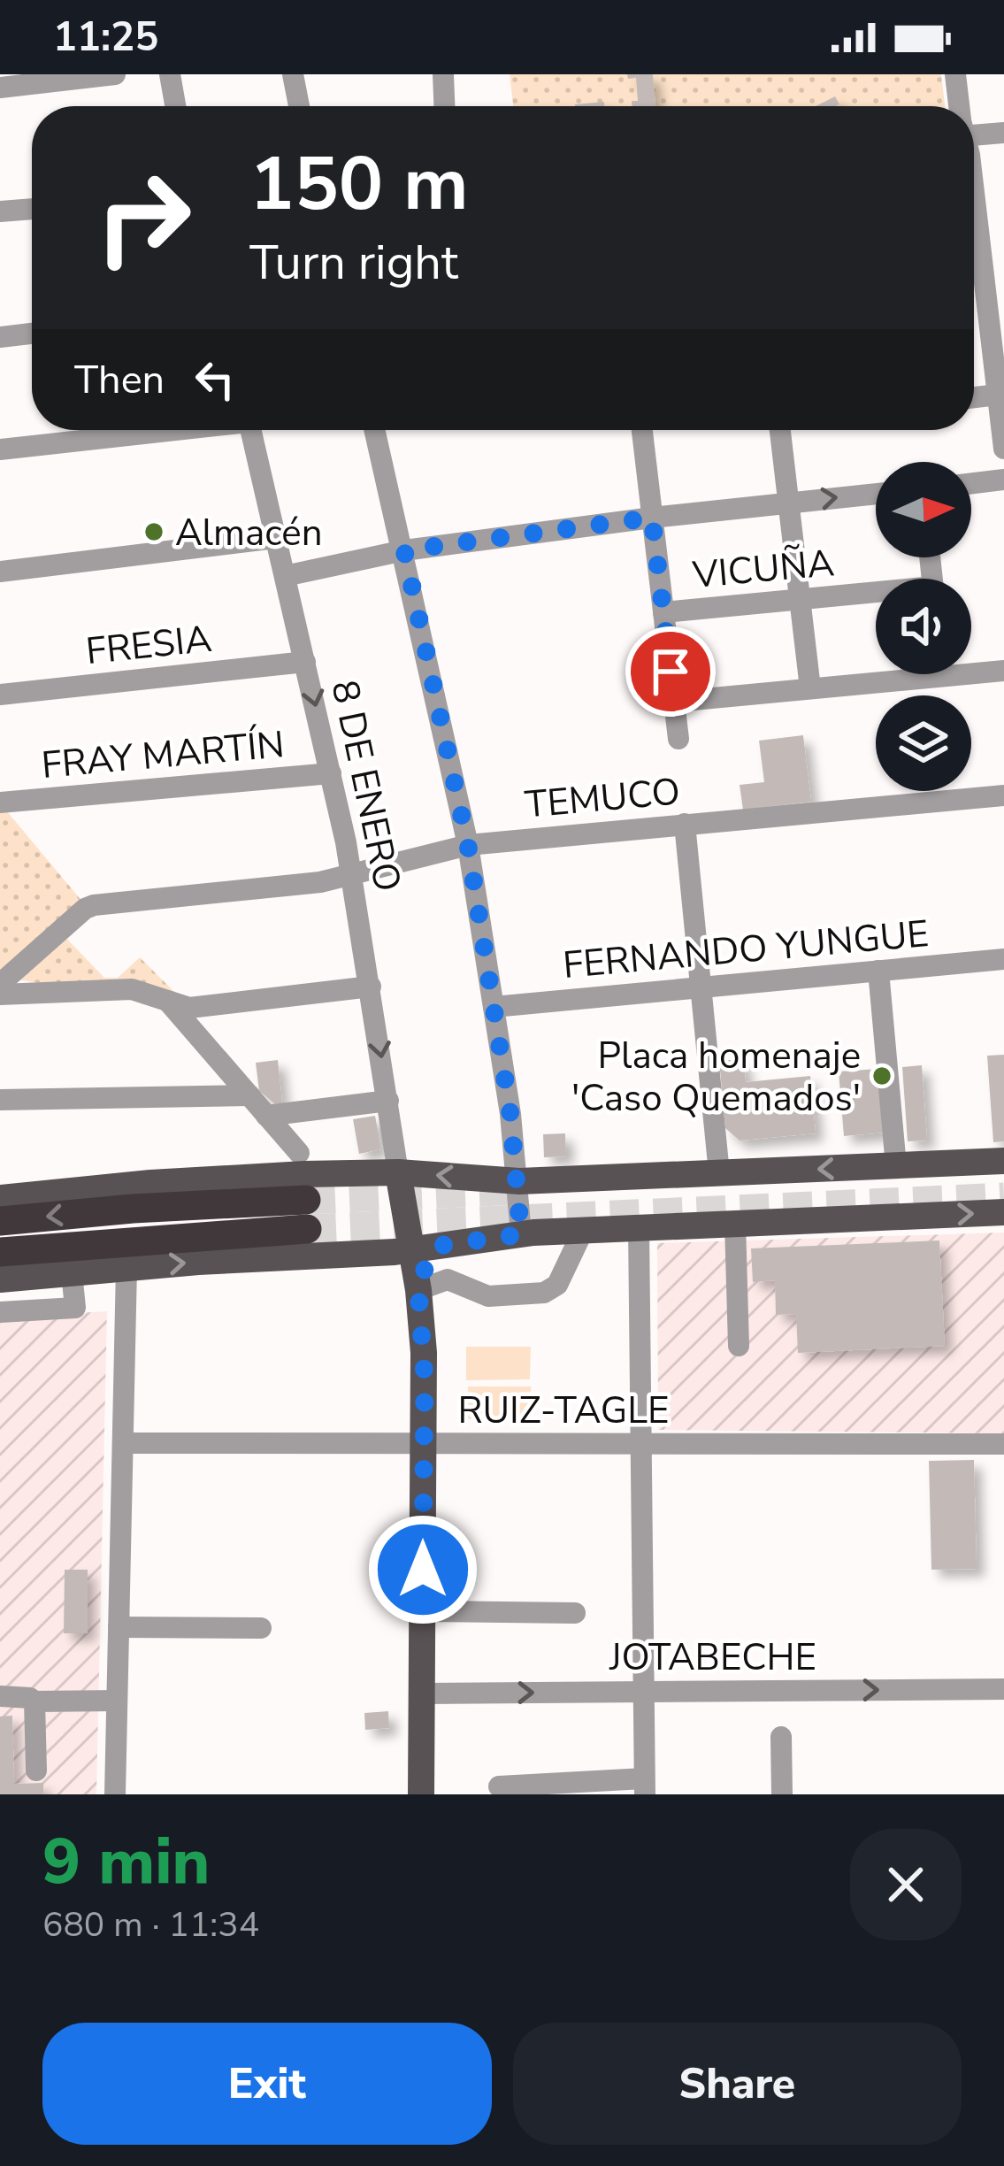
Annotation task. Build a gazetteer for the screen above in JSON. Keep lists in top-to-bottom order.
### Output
{
  "streets": {
    "street": [
      "VICUÑA",
      "FRESIA",
      "FRAY MARTÍN",
      "8 DE ENERO",
      "TEMUCO",
      "FERNANDO YUNGUE",
      "RUIZ-TAGLE",
      "JOTABECHE"
    ]
  },
  "crossings": [
    ["FRESIA", "8 DE ENERO"],
    ["FRAY MARTÍN", "8 DE ENERO"],
    ["8 DE ENERO", "TEMUCO"]
  ],
  "places": ["Almacén", "Placa homenaje 'Caso Quemados'"],
  "north": "right",
  "page": {
    "status": "11:25",
    "turn": ["150 m", "Turn right"],
    "then": "Then",
    "heading": ["9 min", "680 m · 11:34"],
    "buttons": ["Exit", "Share"]
  }
}
